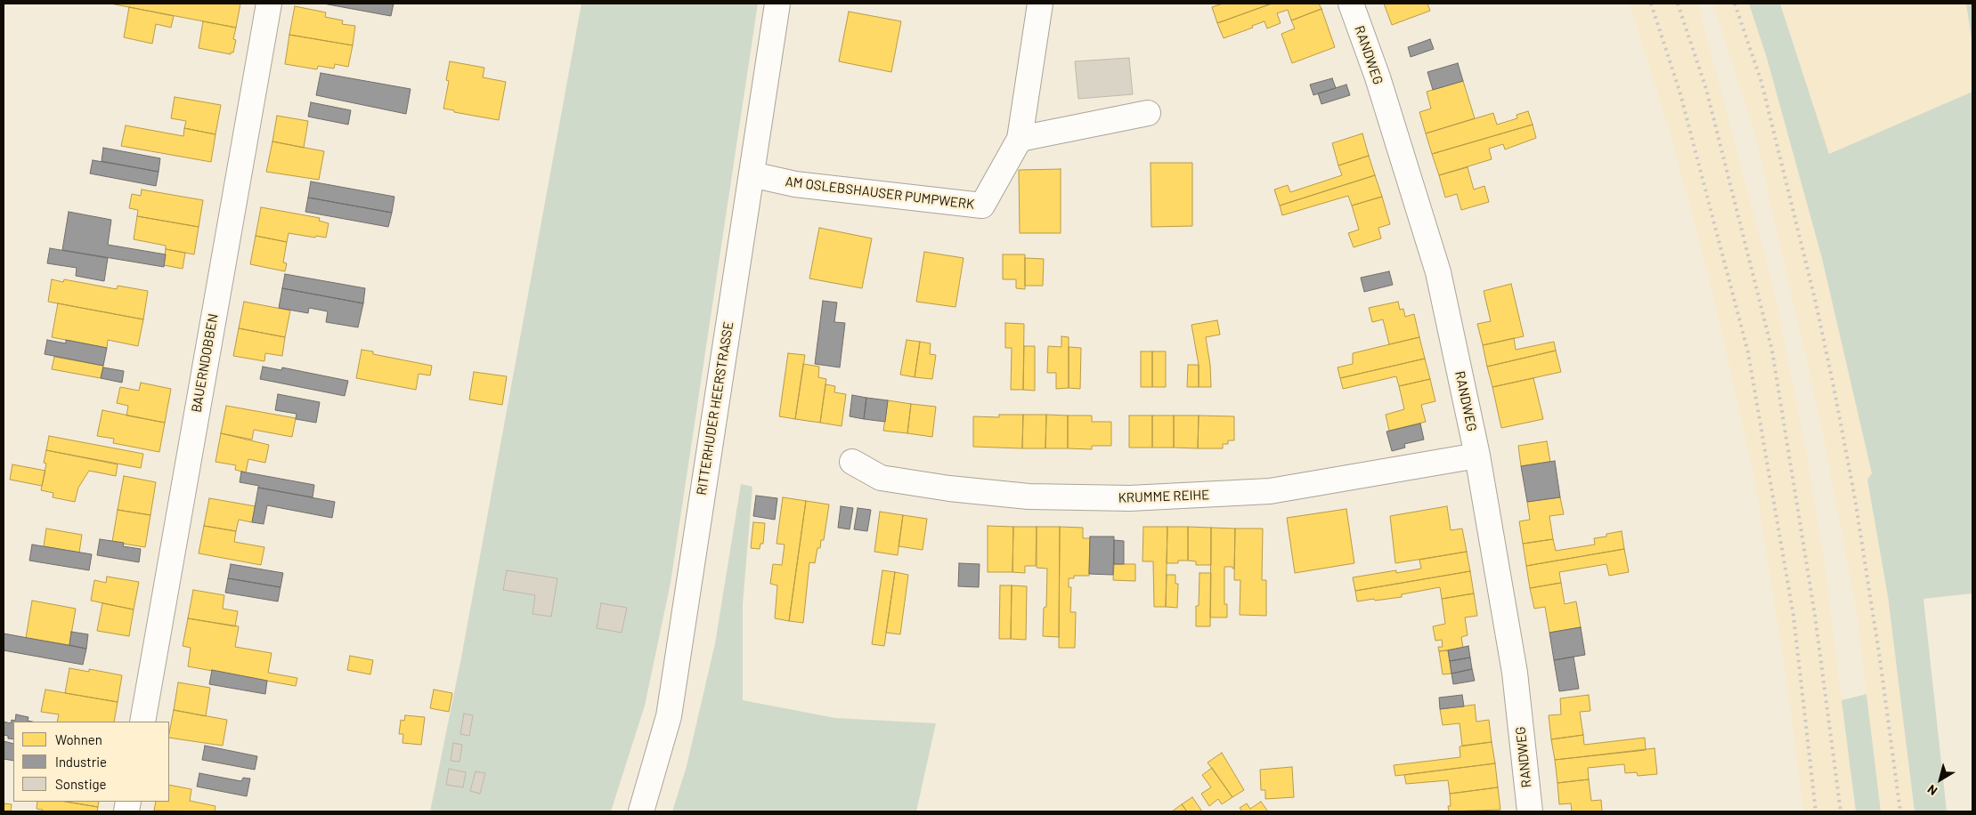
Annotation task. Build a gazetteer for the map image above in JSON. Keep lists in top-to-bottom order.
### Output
{
  "streets": {
    "street": [
      "RANDWEG",
      "AM OSLEBSHAUSER PUMPWERK",
      "BAUERNDOBBEN",
      "RITTERHUDER HEERSTRASSE",
      "KRUMME REIHE"
    ]
  },
  "crossings": [
    ["RANDWEG", "KRUMME REIHE"],
    ["AM OSLEBSHAUSER PUMPWERK", "RITTERHUDER HEERSTRASSE"]
  ],
  "legend": ["Wohnen", "Industrie", "Sonstige"],
  "north": "bottom left"
}
